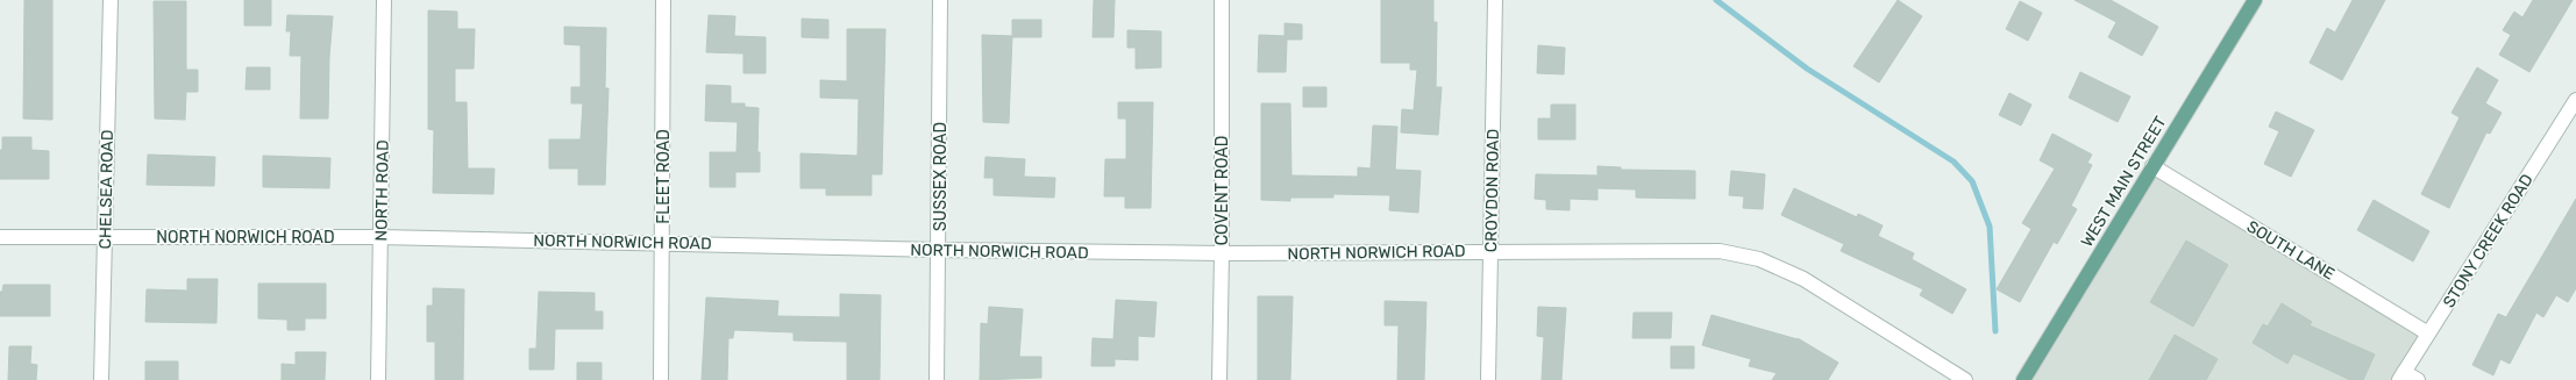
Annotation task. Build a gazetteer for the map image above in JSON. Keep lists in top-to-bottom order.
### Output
{
  "streets": {
    "main road": ["WEST MAIN STREET"],
    "street": [
      "FLEET ROAD",
      "SUSSEX ROAD",
      "CHELSEA ROAD",
      "NORTH ROAD",
      "COVENT ROAD",
      "CROYDON ROAD",
      "NORTH NORWICH ROAD",
      "STONY CREEK ROAD",
      "SOUTH LANE"
    ]
  },
  "crossings": [
    ["FLEET ROAD", "NORTH NORWICH ROAD"],
    ["SUSSEX ROAD", "NORTH NORWICH ROAD"],
    ["WEST MAIN STREET", "SOUTH LANE"],
    ["CHELSEA ROAD", "NORTH NORWICH ROAD"],
    ["NORTH ROAD", "NORTH NORWICH ROAD"],
    ["COVENT ROAD", "NORTH NORWICH ROAD"],
    ["CROYDON ROAD", "NORTH NORWICH ROAD"],
    ["STONY CREEK ROAD", "SOUTH LANE"]
  ]
}
